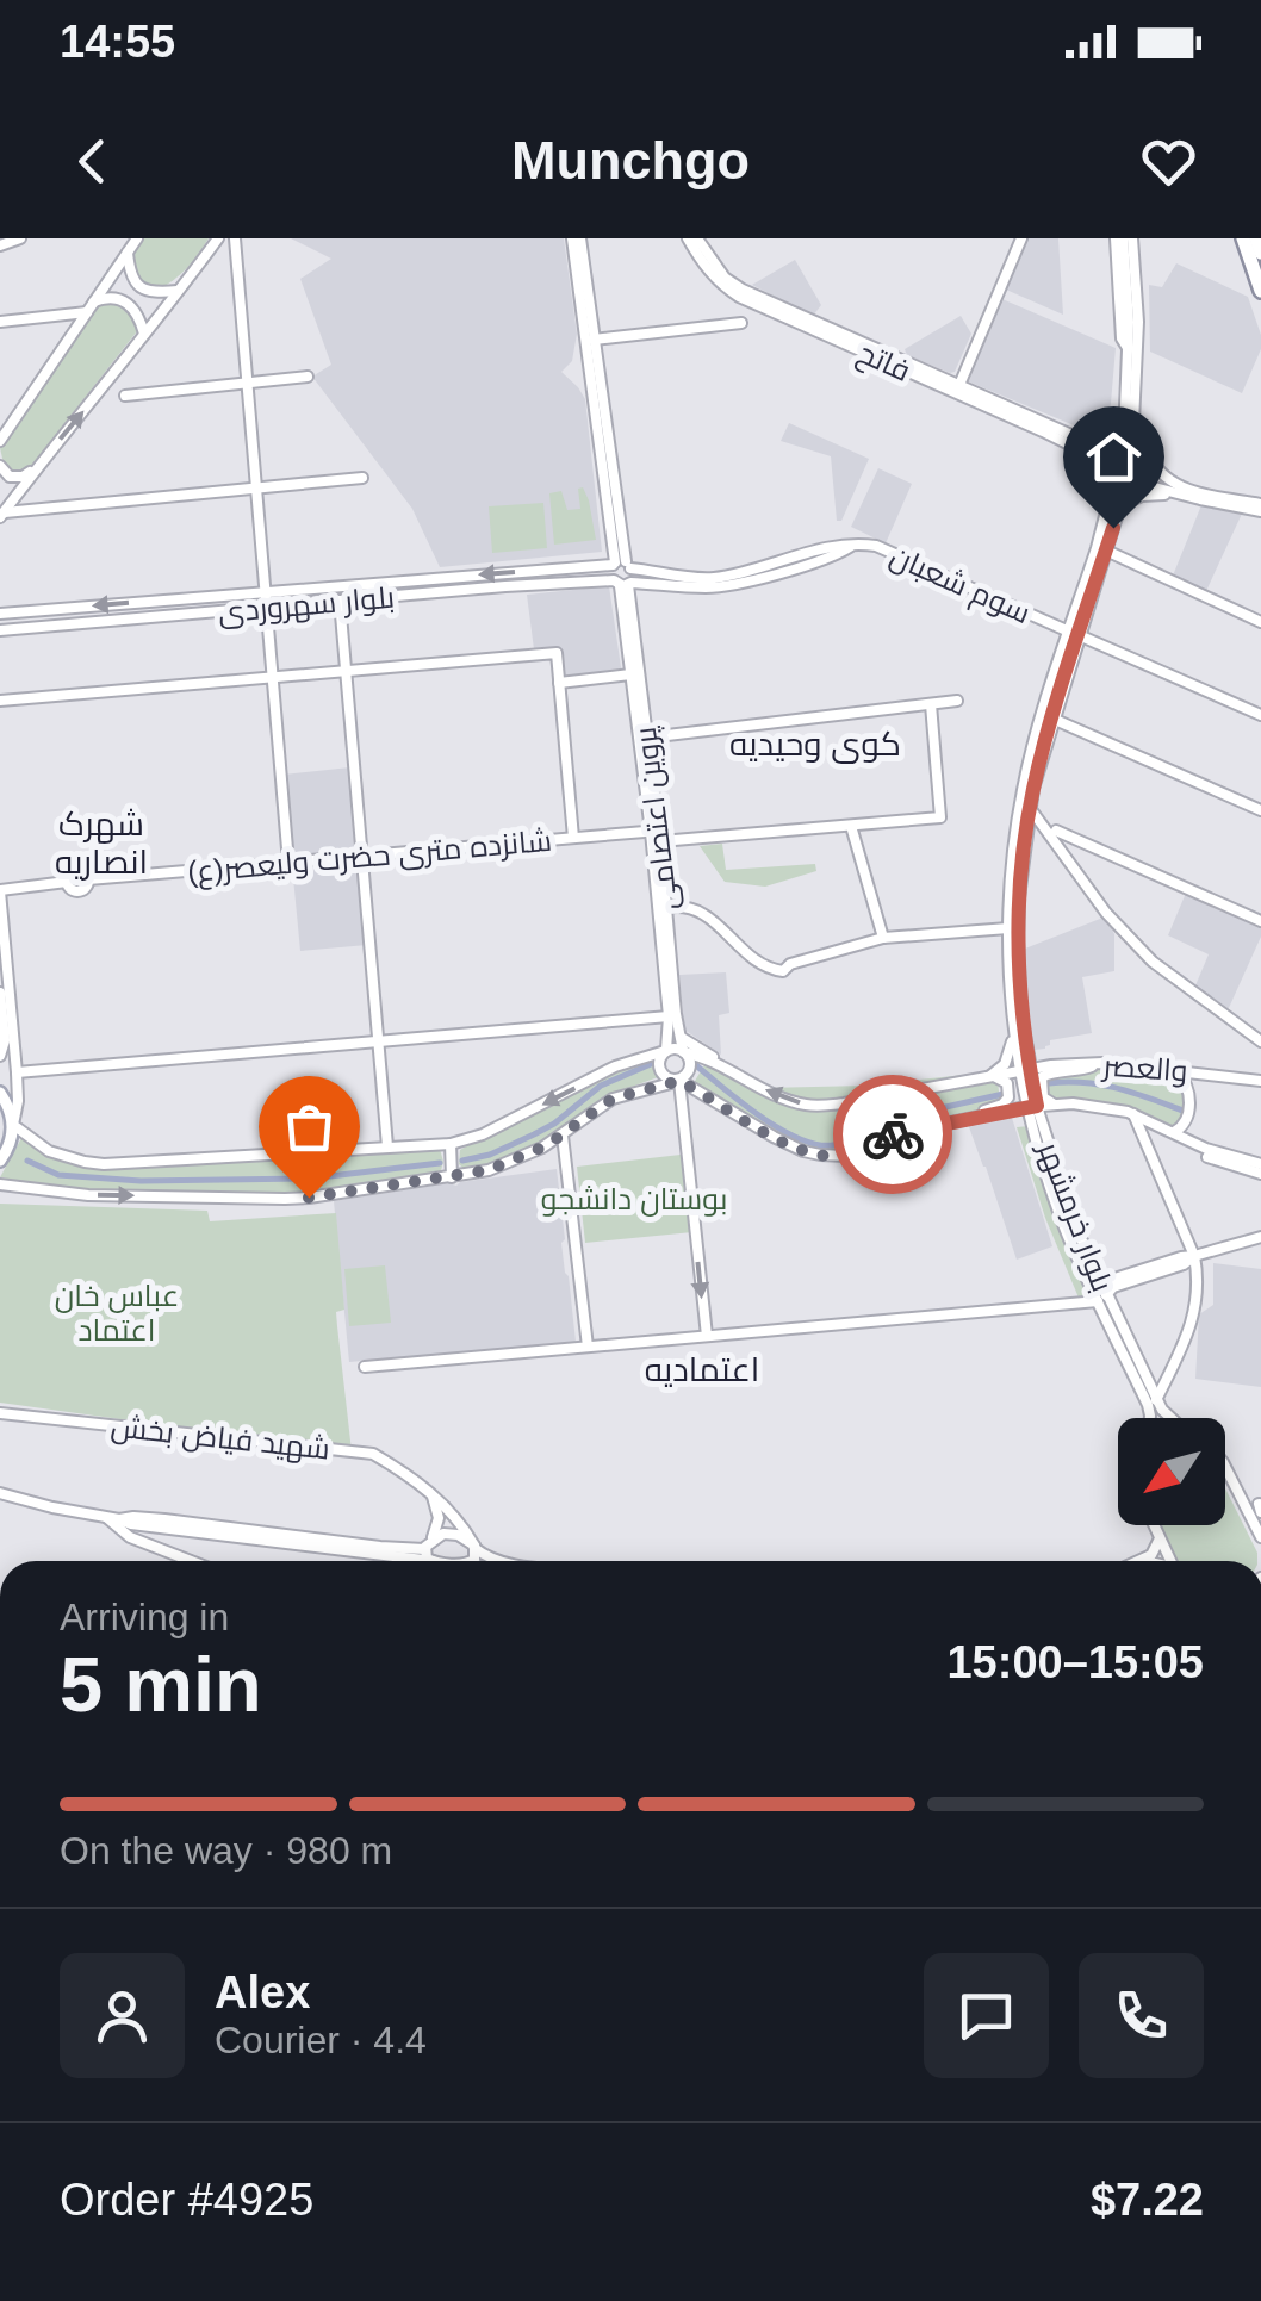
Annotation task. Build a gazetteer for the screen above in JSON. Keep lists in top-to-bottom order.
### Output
{
  "streets": {
    "main road": [
      "فاتح",
      "سوم شعبان",
      "بلوار سهروردی",
      "پروین اعتصامی",
      "شانزده متری حضرت ولیعصر(ع)",
      "والعصر",
      "بلوار خرمشهر",
      "شهید فیاض بخش"
    ]
  },
  "crossings": [
    ["فاتح", "بلوار خرمشهر"],
    ["سوم شعبان", "بلوار سهروردی"],
    ["سوم شعبان", "پروین اعتصامی"],
    ["سوم شعبان", "بلوار خرمشهر"],
    ["بلوار سهروردی", "پروین اعتصامی"],
    ["پروین اعتصامی", "شانزده متری حضرت ولیعصر(ع)"],
    ["والعصر", "بلوار خرمشهر"]
  ],
  "districts": ["کوی وحیدیه", "شهرک انصاریه", "اعتمادیه"],
  "parks": ["بوستان دانشجو", "عباس خان اعتماد"],
  "north": "bottom left",
  "page": {
    "status": "14:55",
    "header": "Munchgo",
    "heading": ["5 min", "Arriving in", "15:00–15:05"],
    "panel": [
      "Alex",
      "Courier · 4.4",
      "Order #4925",
      "$7.22"
    ],
    "bar": "On the way · 980 m"
  }
}
